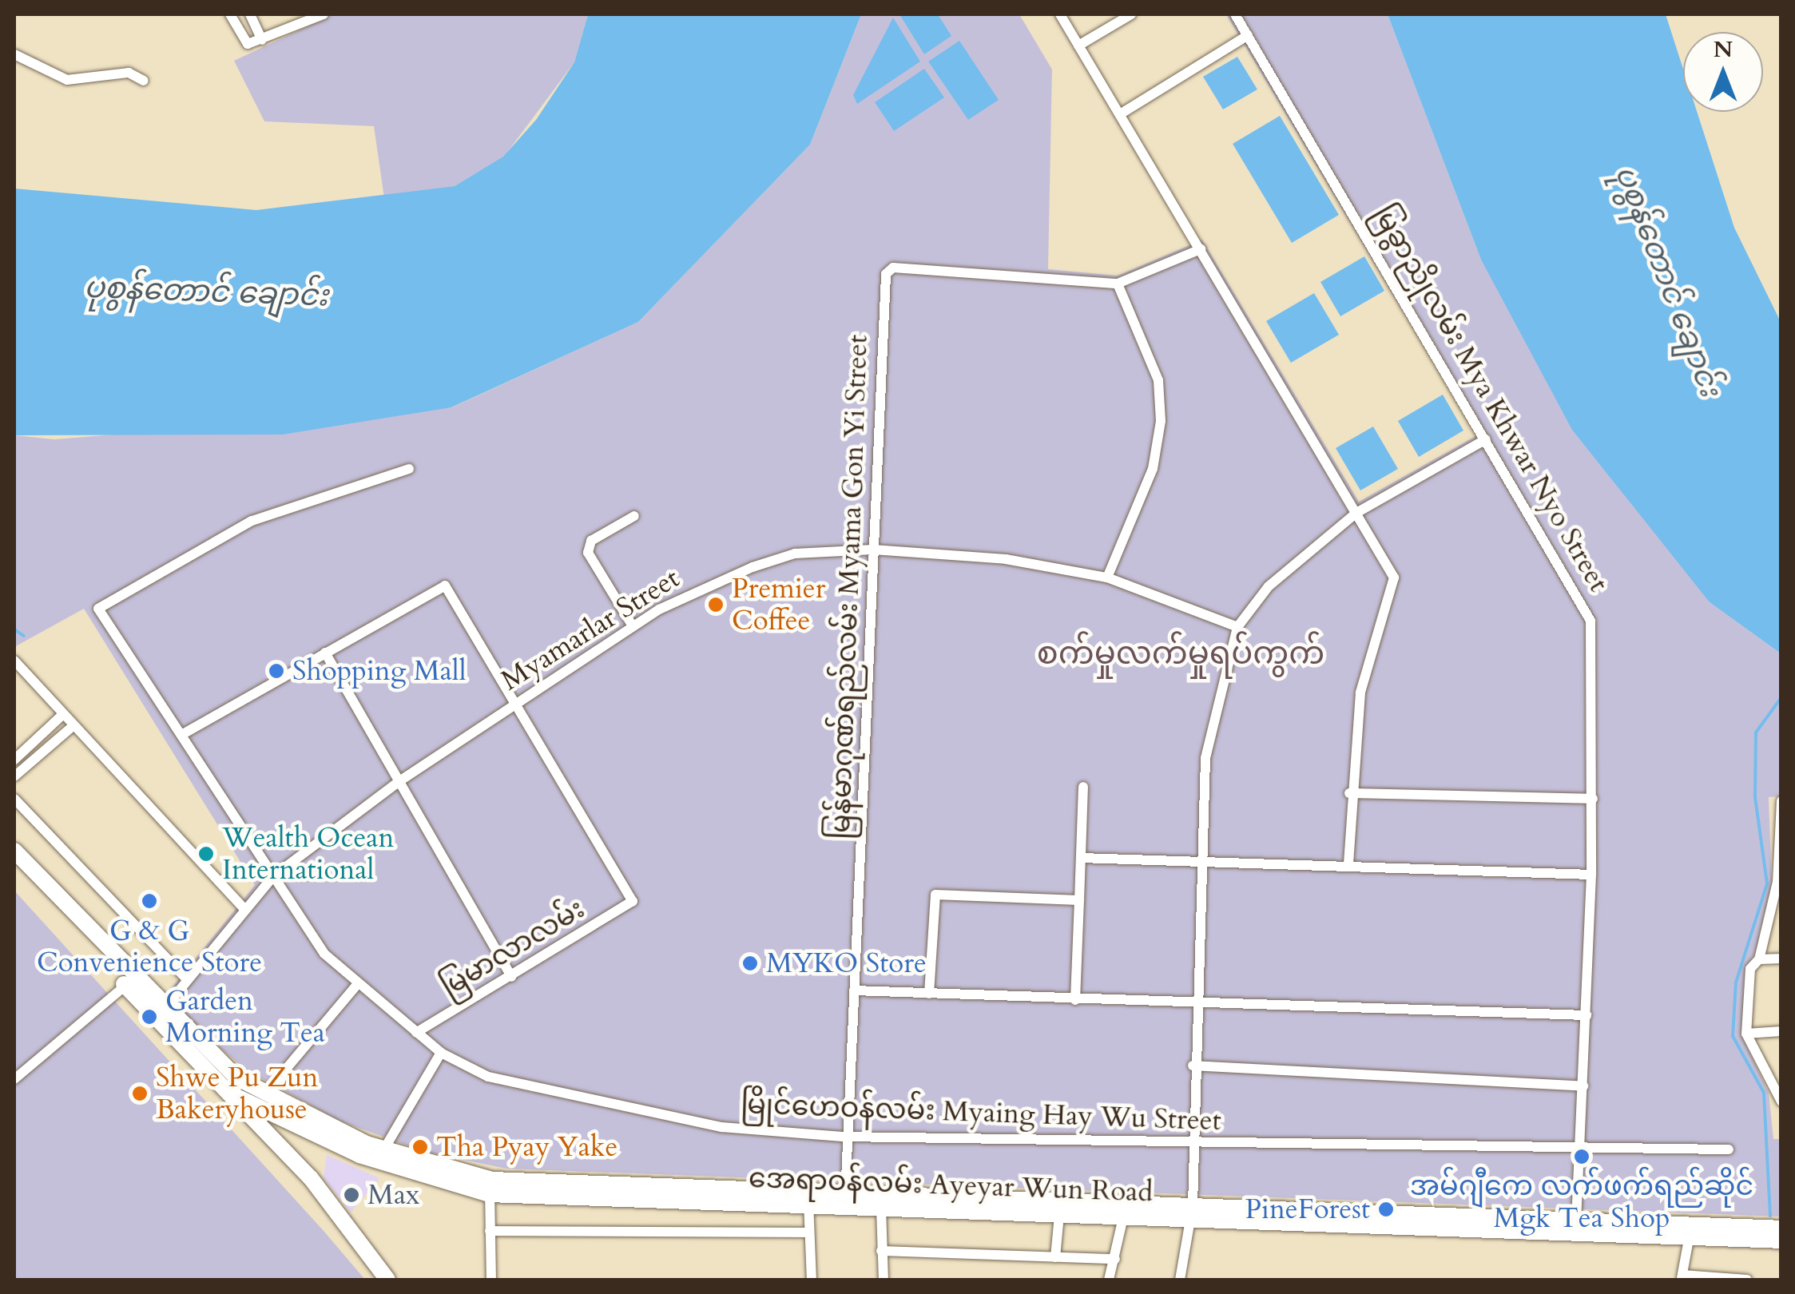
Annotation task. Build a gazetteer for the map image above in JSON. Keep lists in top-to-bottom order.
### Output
{
  "streets": {
    "main road": ["အေရာဝန်လမ်း Ayeyar Wun Road"],
    "street": [
      "မြခွာညိုလမ်း Mya Khwar Nyo Street",
      "မြန်မာဂုဏ်ရည်လမ်း Myama Gon Yi Street",
      "Myamarlar Street",
      "မြမာလာလမ်း",
      "မြိုင်ဟေဝန်လမ်း Myaing Hay Wu Street"
    ]
  },
  "crossings": [
    ["မြခွာညိုလမ်း Mya Khwar Nyo Street", "မြိုင်ဟေဝန်လမ်း Myaing Hay Wu Street"],
    ["မြခွာညိုလမ်း Mya Khwar Nyo Street", "အေရာဝန်လမ်း Ayeyar Wun Road"],
    ["မြန်မာဂုဏ်ရည်လမ်း Myama Gon Yi Street", "Myamarlar Street"],
    ["မြန်မာဂုဏ်ရည်လမ်း Myama Gon Yi Street", "မြိုင်ဟေဝန်လမ်း Myaing Hay Wu Street"],
    ["မြန်မာဂုဏ်ရည်လမ်း Myama Gon Yi Street", "အေရာဝန်လမ်း Ayeyar Wun Road"],
    ["Myamarlar Street", "မြမာလာလမ်း"],
    ["Myamarlar Street", "မြိုင်ဟေဝန်လမ်း Myaing Hay Wu Street"],
    ["မြမာလာလမ်း", "မြိုင်ဟေဝန်လမ်း Myaing Hay Wu Street"]
  ],
  "districts": ["စက်မှုလက်မှုရပ်ကွက်"],
  "water": ["ပုစွန်တောင် ချောင်း"],
  "places": [
    "Premier Coffee",
    "Shopping Mall",
    "Wealth Ocean International",
    "G & G Convenience Store",
    "MYKO Store",
    "Garden Morning Tea",
    "Shwe Pu Zun Bakeryhouse",
    "Tha Pyay Yake",
    "အမ်ဂျီကေ လက်ဖက်ရည်ဆိုင် Mgk Tea Shop",
    "Max",
    "PineForest"
  ],
  "north": "top"
}
